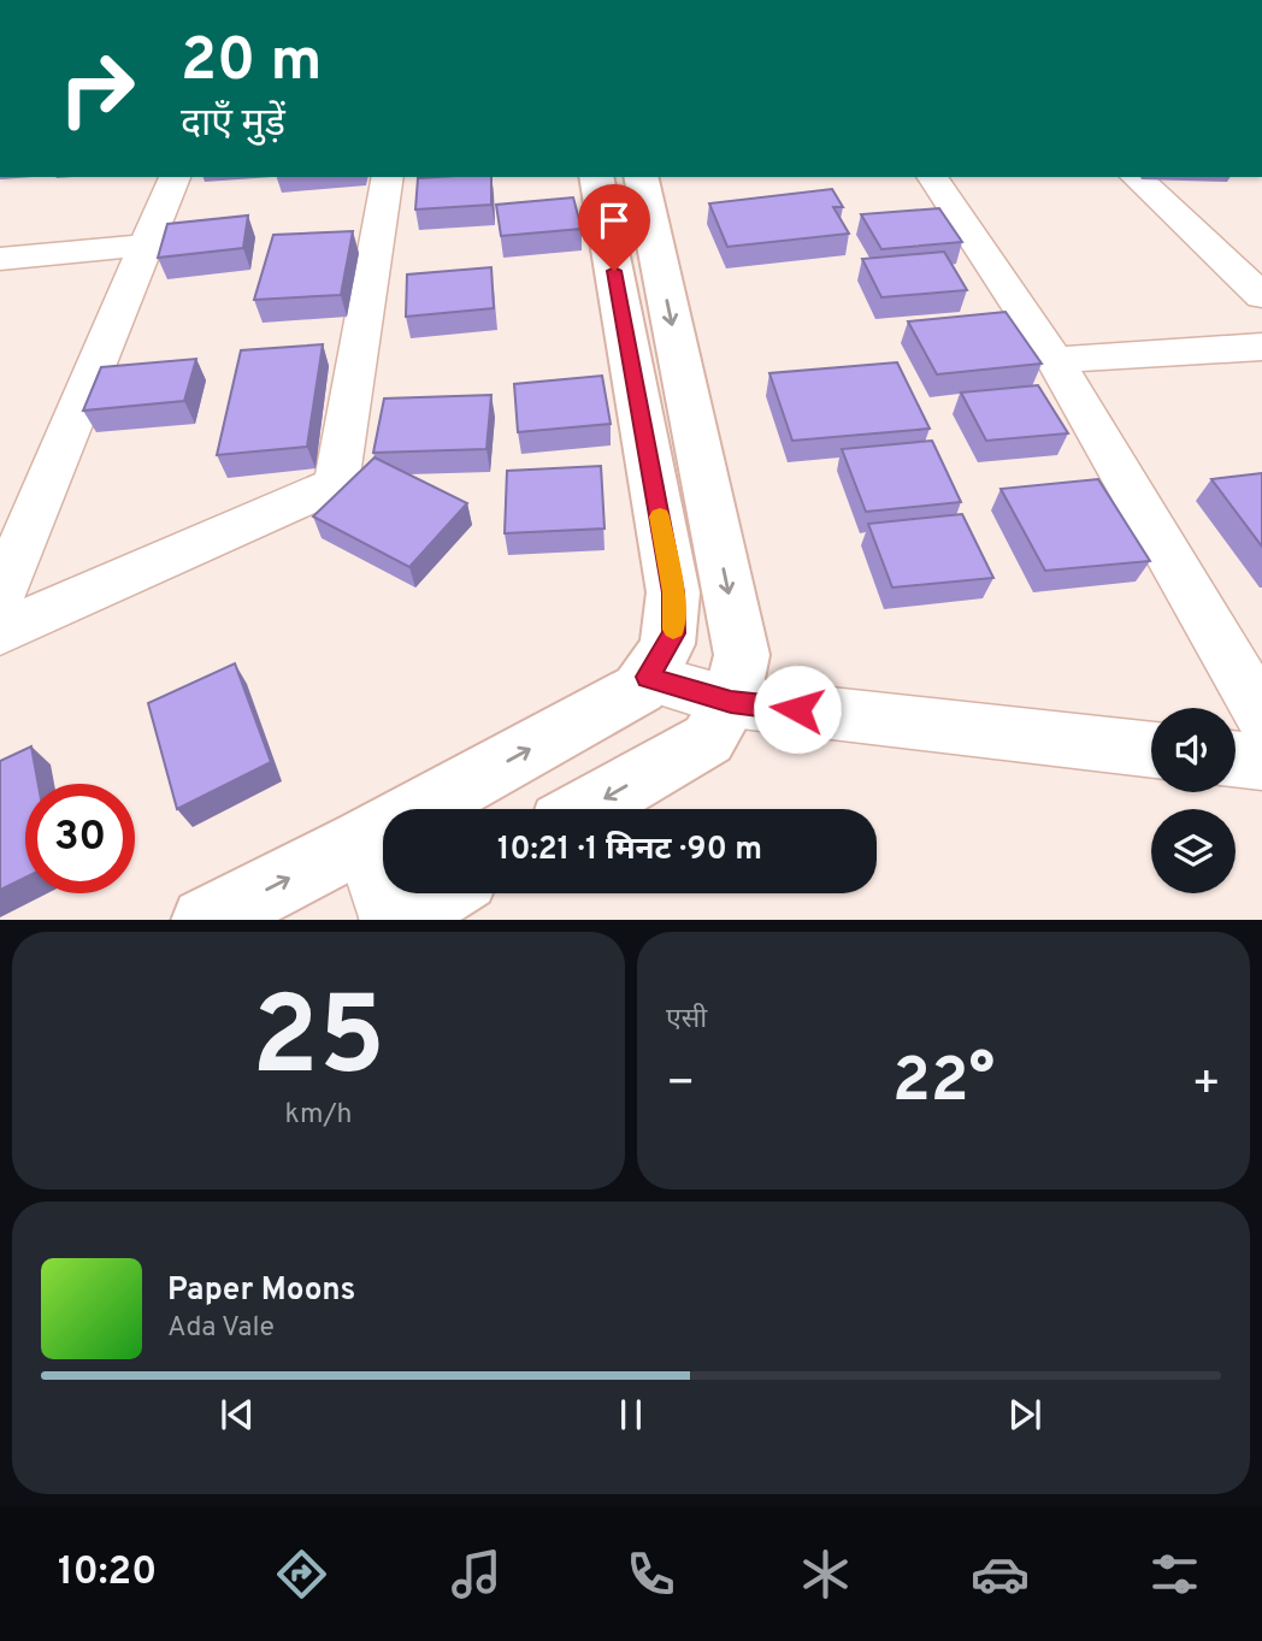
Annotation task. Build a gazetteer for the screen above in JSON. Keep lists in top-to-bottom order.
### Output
{
  "page": {
    "turn": ["20 m", "दाएँ मुड़ें"],
    "limit": "30",
    "trip": "10:21 · 1 मिनट · 90 m",
    "tile": [
      ["25", "km/h"],
      "एसी"
    ],
    "heat": ["−", "22°", "+"],
    "song": ["Paper Moons", "Ada Vale"],
    "tabs": "10:20"
  }
}
